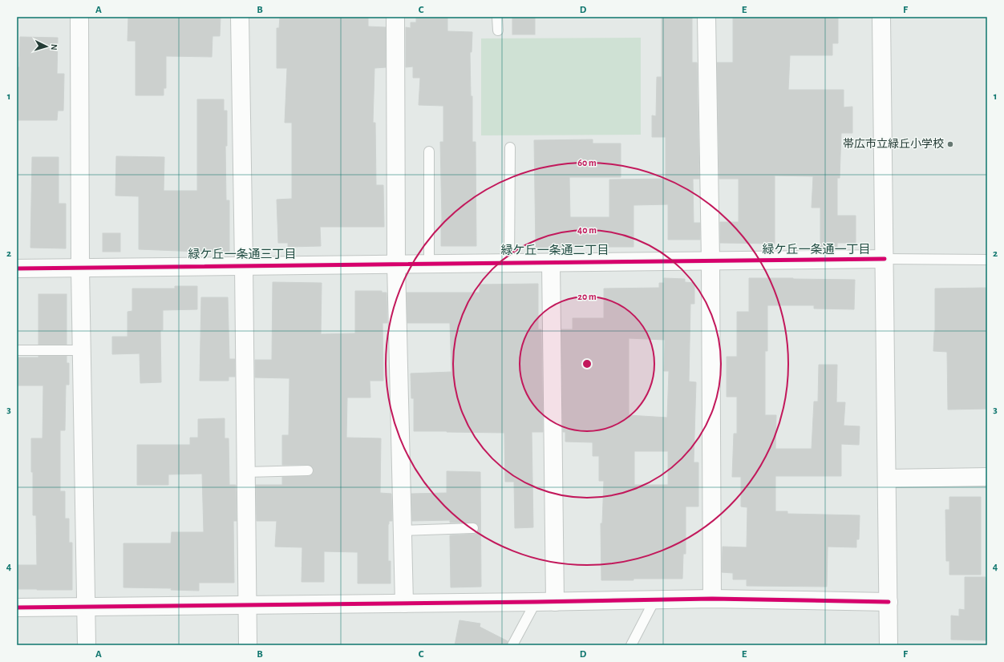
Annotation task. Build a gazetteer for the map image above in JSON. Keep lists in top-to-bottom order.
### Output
{
  "districts": ["緑ケ丘一条通一丁目", "緑ケ丘一条通二丁目", "緑ケ丘一条通三丁目"],
  "places": ["帯広市立緑丘小学校"],
  "north": "right",
  "grid": {
    "columns": [
      "A",
      "B",
      "C",
      "D",
      "E",
      "F"
    ],
    "rows": [
      "1",
      "2",
      "3",
      "4"
    ]
  },
  "rings": ["60 m", "40 m", "20 m"]
}
